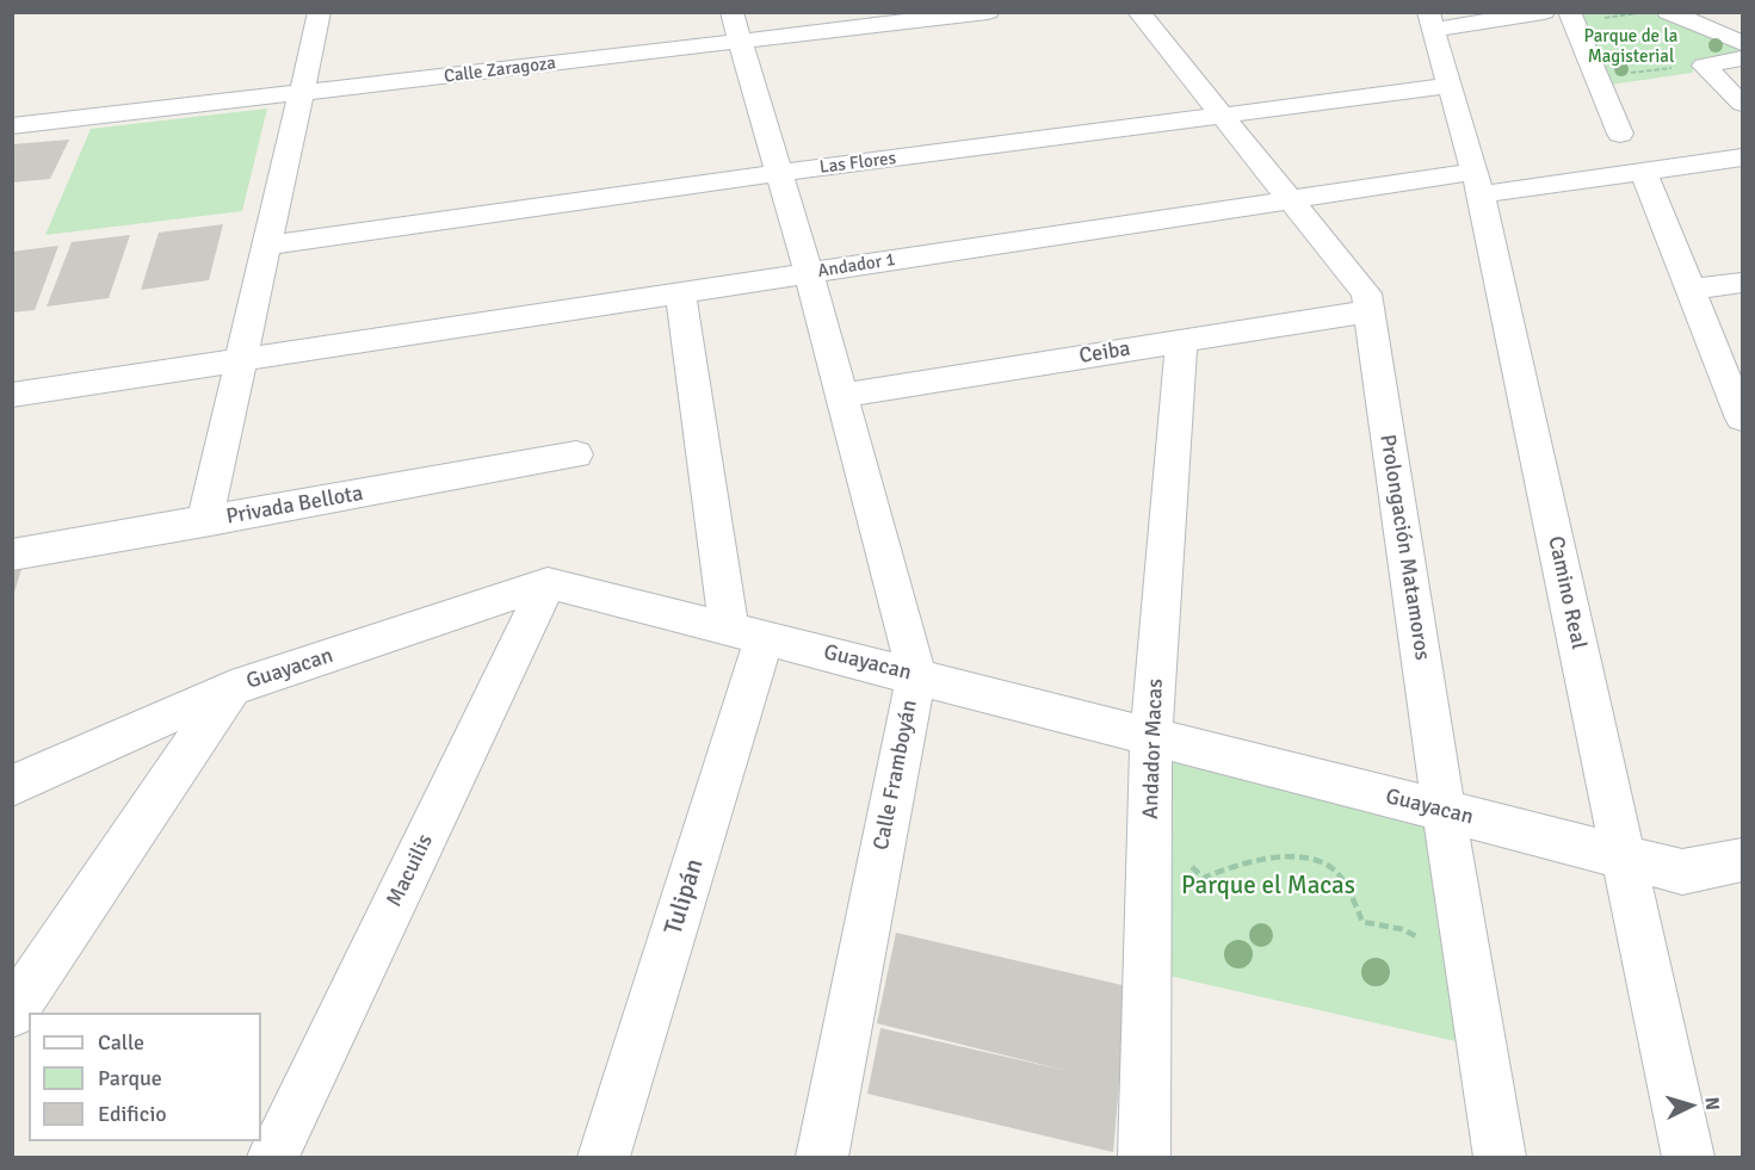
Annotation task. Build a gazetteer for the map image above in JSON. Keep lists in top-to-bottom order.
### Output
{
  "streets": {
    "street": [
      "Calle Zaragoza",
      "Las Flores",
      "Andador 1",
      "Ceiba",
      "Privada Bellota",
      "Prolongación Matamoros",
      "Camino Real",
      "Guayacan",
      "Andador Macas",
      "Calle Framboyán",
      "Macuilis",
      "Tulipán"
    ]
  },
  "crossings": [
    ["Calle Zaragoza", "Calle Framboyán"],
    ["Las Flores", "Prolongación Matamoros"],
    ["Las Flores", "Camino Real"],
    ["Las Flores", "Calle Framboyán"],
    ["Andador 1", "Prolongación Matamoros"],
    ["Andador 1", "Camino Real"],
    ["Andador 1", "Calle Framboyán"],
    ["Ceiba", "Prolongación Matamoros"],
    ["Ceiba", "Andador Macas"],
    ["Ceiba", "Calle Framboyán"],
    ["Prolongación Matamoros", "Guayacan"],
    ["Camino Real", "Guayacan"],
    ["Guayacan", "Andador Macas"],
    ["Guayacan", "Calle Framboyán"],
    ["Guayacan", "Macuilis"],
    ["Guayacan", "Tulipán"]
  ],
  "parks": ["Parque de la Magisterial", "Parque el Macas"],
  "legend": ["Calle", "Parque", "Edificio"],
  "north": "right"
}
